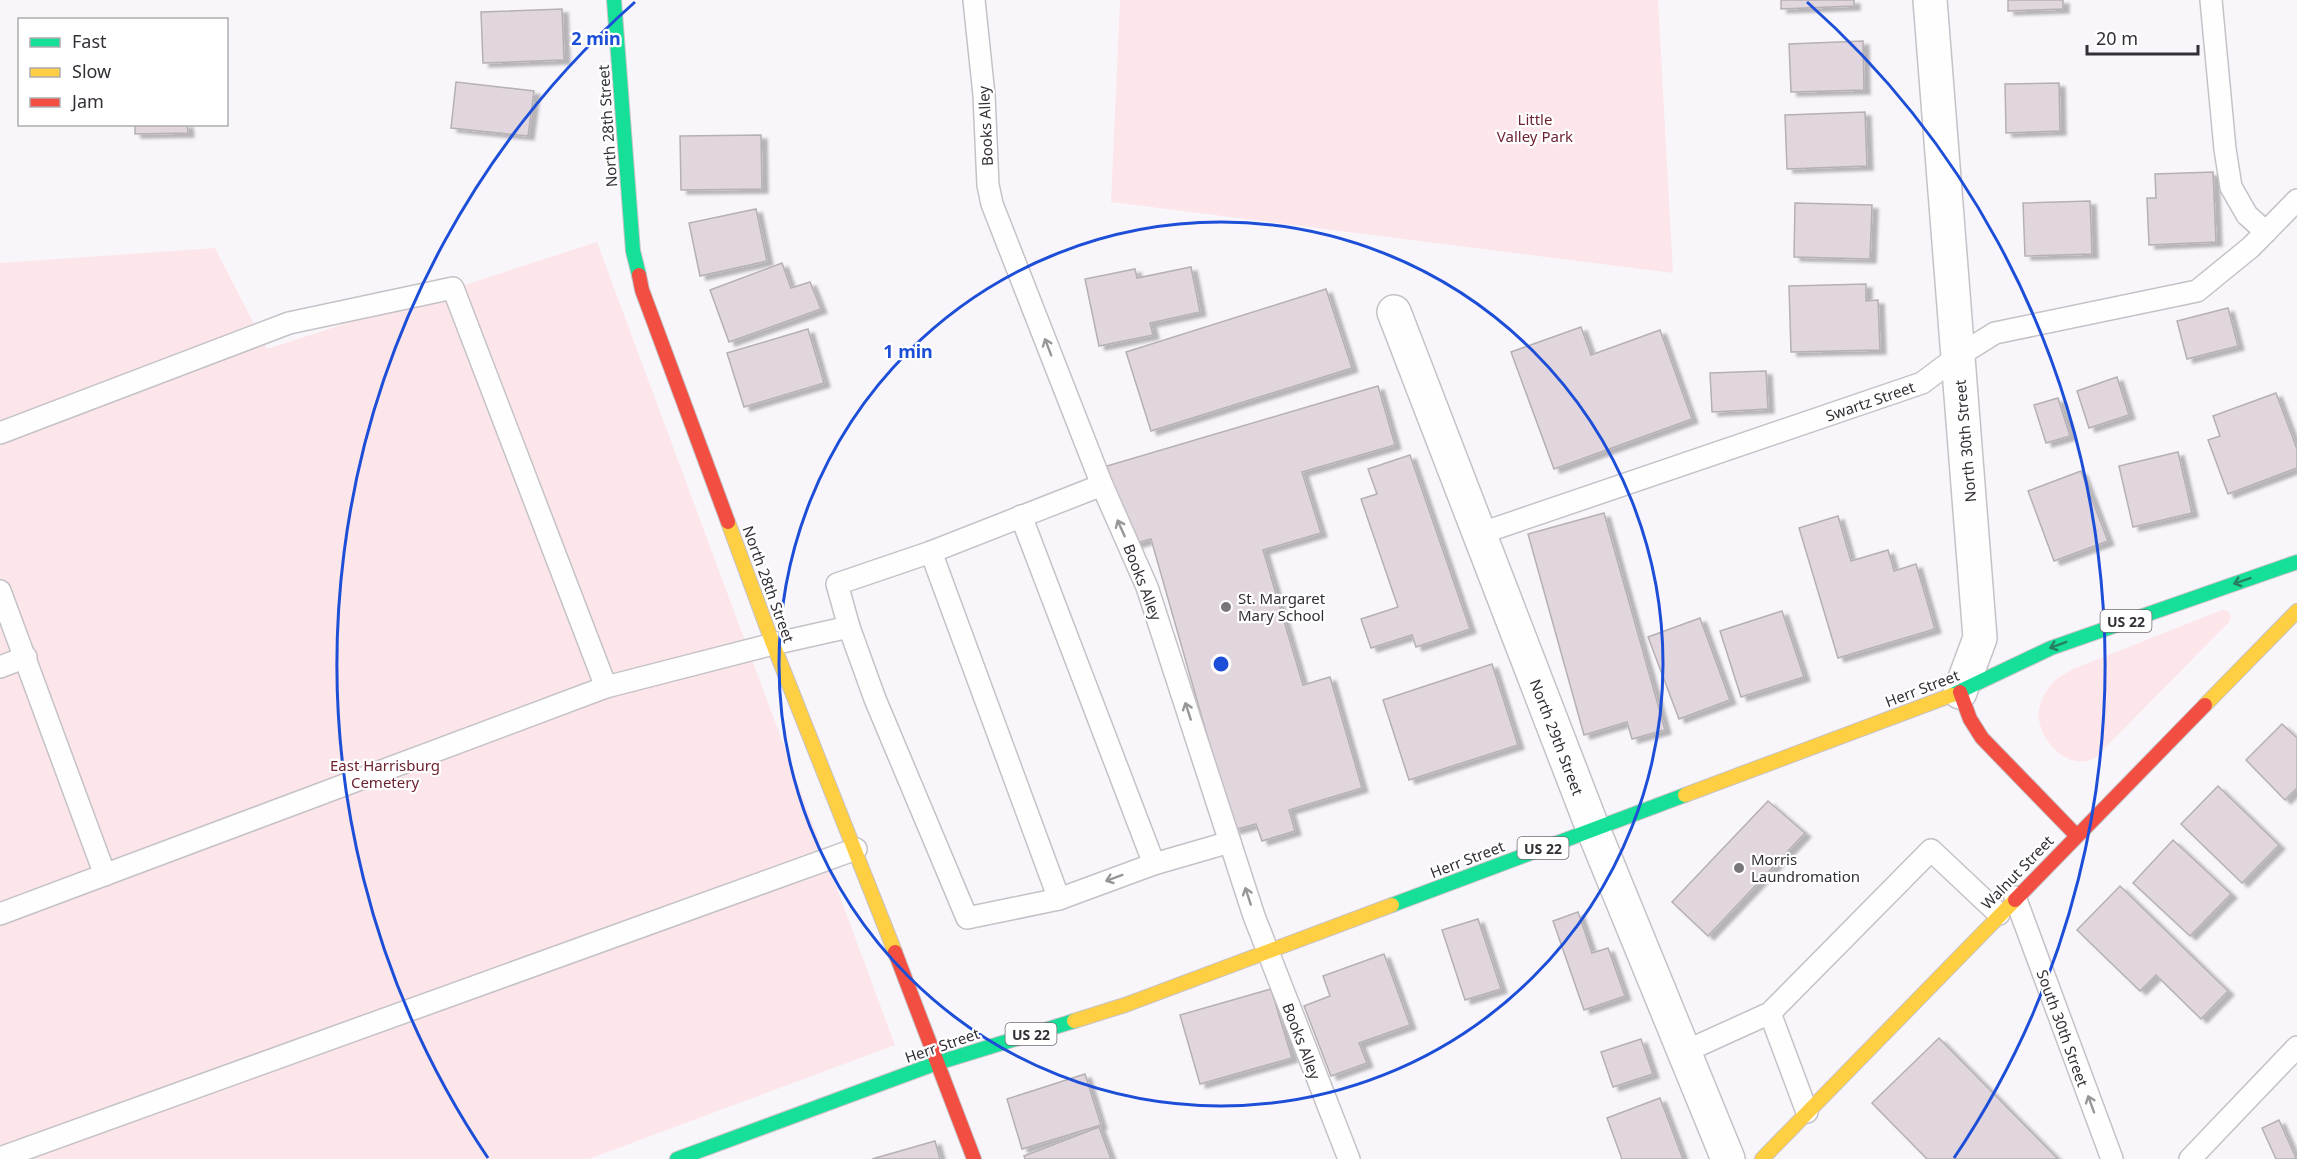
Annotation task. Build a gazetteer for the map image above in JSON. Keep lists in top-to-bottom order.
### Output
{
  "streets": {
    "main road": [
      "North 28th Street",
      "US 22",
      "Herr Street",
      "Walnut Street"
    ],
    "street": ["North 30th Street", "North 29th Street"],
    "lane": ["Books Alley", "Swartz Street", "South 30th Street"]
  },
  "crossings": [
    ["North 28th Street", "Herr Street"],
    ["Books Alley", "Herr Street"],
    ["Swartz Street", "North 30th Street"],
    ["Swartz Street", "North 29th Street"],
    ["North 30th Street", "Herr Street"],
    ["Herr Street", "North 29th Street"],
    ["Walnut Street", "South 30th Street"]
  ],
  "one_way": ["South 30th Street"],
  "parks": ["Little Valley Park", "East Harrisburg Cemetery"],
  "places": ["St. Margaret Mary School", "Morris Laundromation"],
  "legend": ["Fast", "Slow", "Jam"],
  "scale_bar": "20 m",
  "rings": ["2 min", "1 min"]
}
